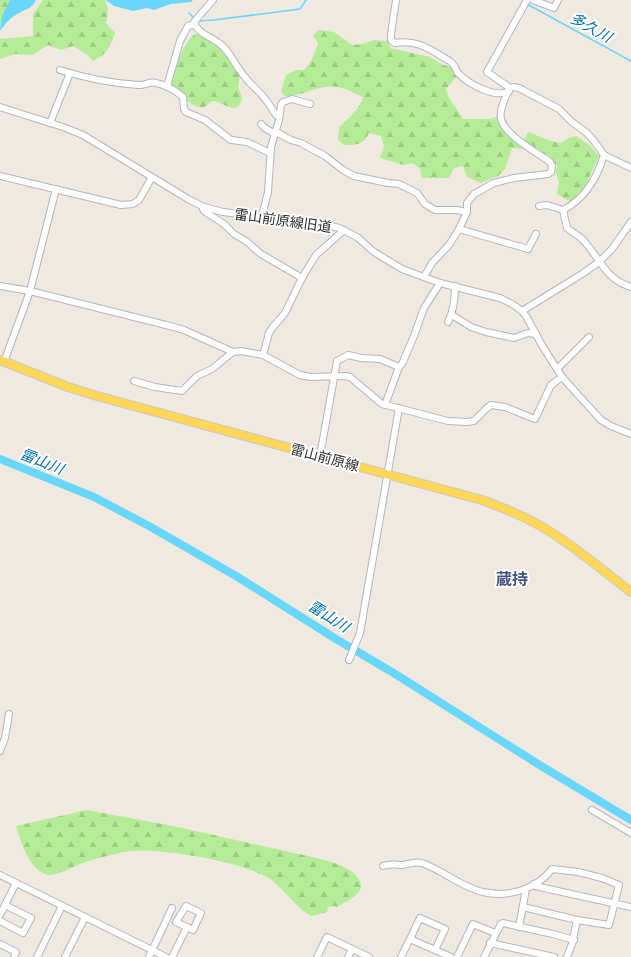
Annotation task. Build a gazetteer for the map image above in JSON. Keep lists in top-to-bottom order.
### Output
{
  "streets": {
    "main road": ["雷山前原線"],
    "street": ["雷山前原線旧道"]
  },
  "districts": ["蔵持"],
  "water": ["多久川", "雷山川"]
}
